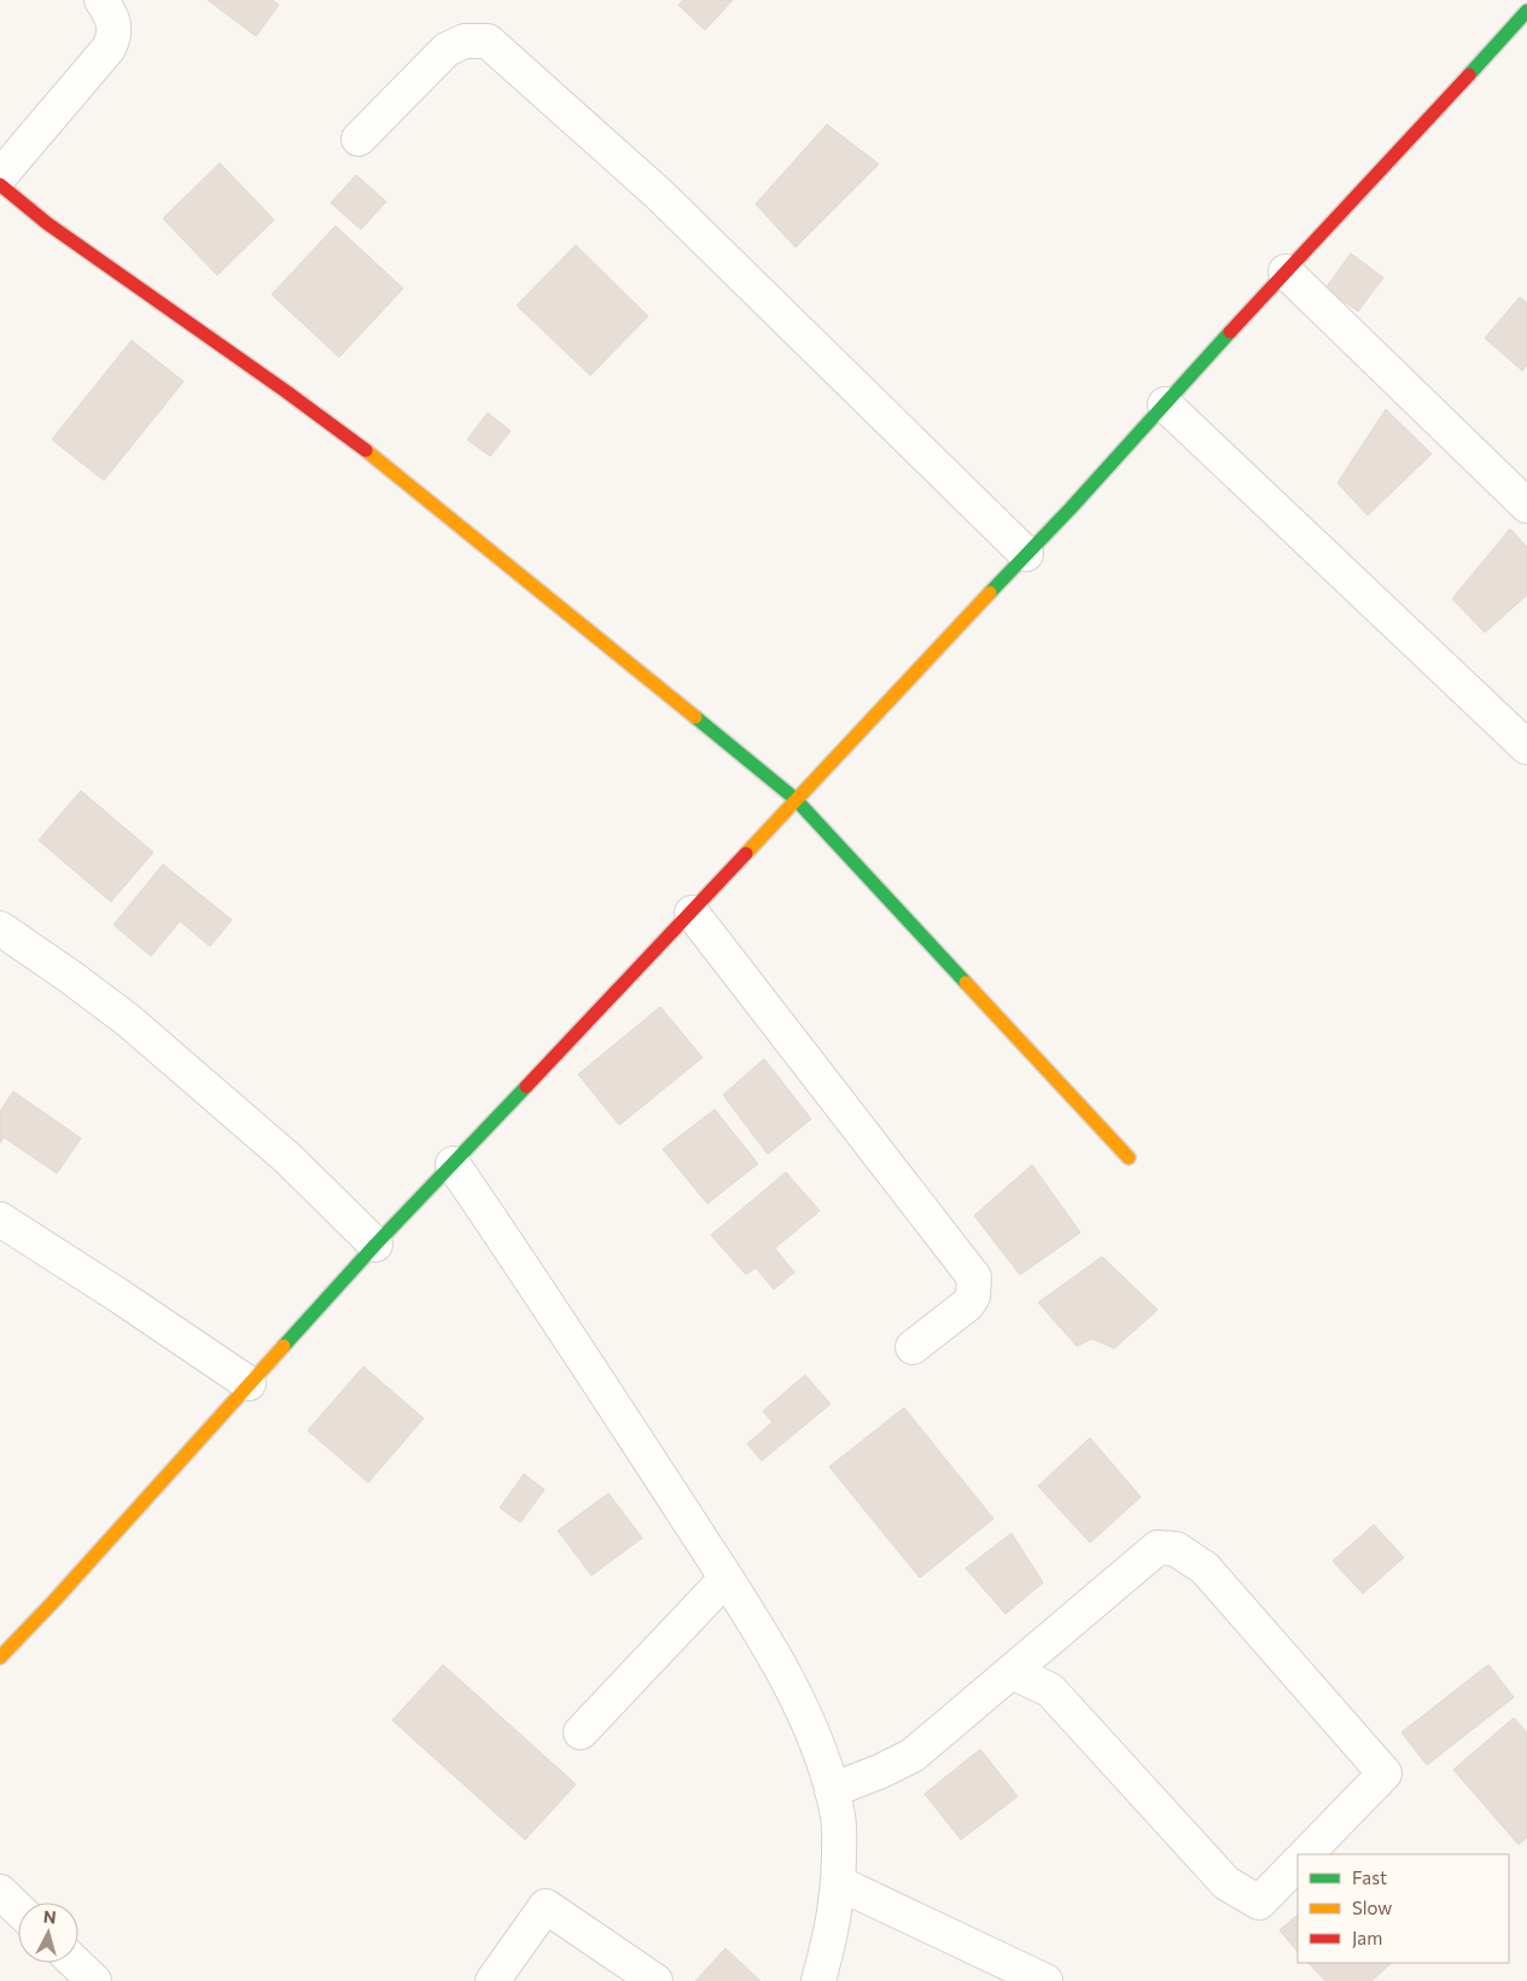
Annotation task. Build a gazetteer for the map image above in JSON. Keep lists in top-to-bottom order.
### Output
{
  "legend": ["Fast", "Slow", "Jam"],
  "north": "top"
}
